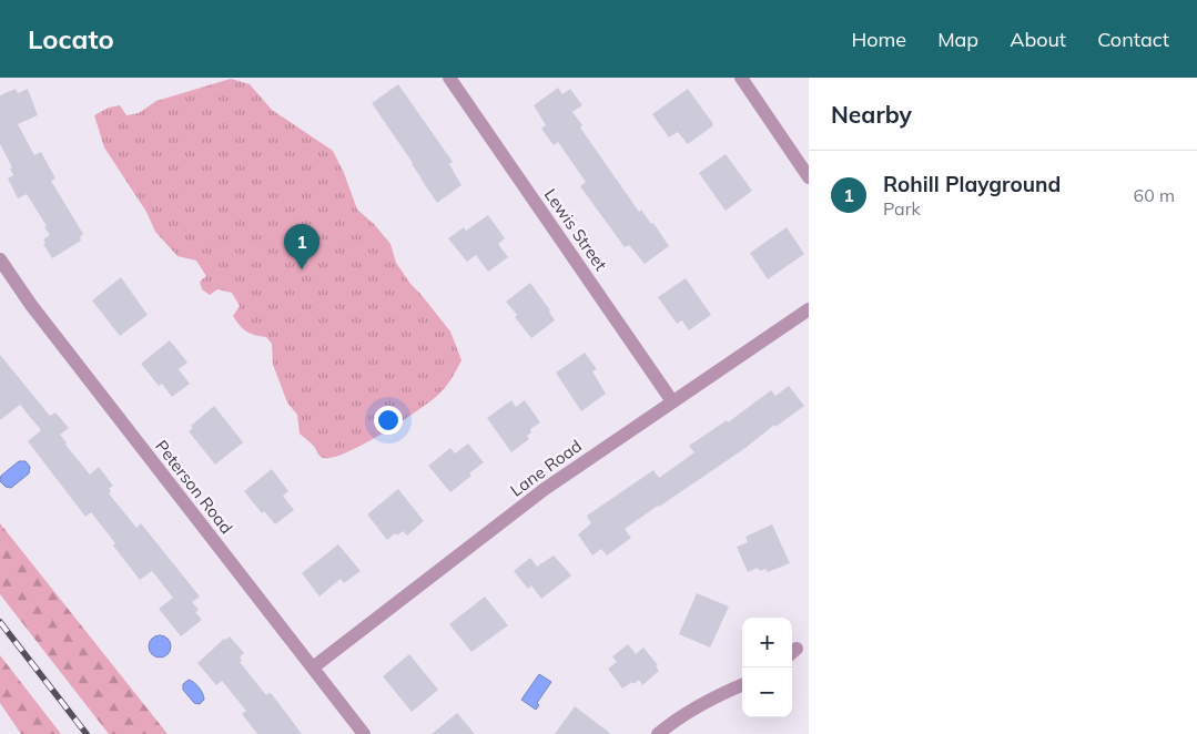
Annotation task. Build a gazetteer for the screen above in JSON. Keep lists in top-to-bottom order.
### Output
{
  "streets": {
    "street": ["Lewis Street", "Lane Road", "Peterson Road"]
  },
  "crossings": [
    ["Lewis Street", "Lane Road"],
    ["Lane Road", "Peterson Road"]
  ],
  "page": {
    "header": "Locato",
    "nav": [
      "Home",
      "Map",
      "About",
      "Contact"
    ],
    "heading": "Nearby",
    "list": [
      {
        "mark": "1",
        "name": "Rohill Playground",
        "note": "Park",
        "value": "60 m"
      }
    ],
    "pins": "1",
    "map_buttons": ["+", "−"]
  }
}
